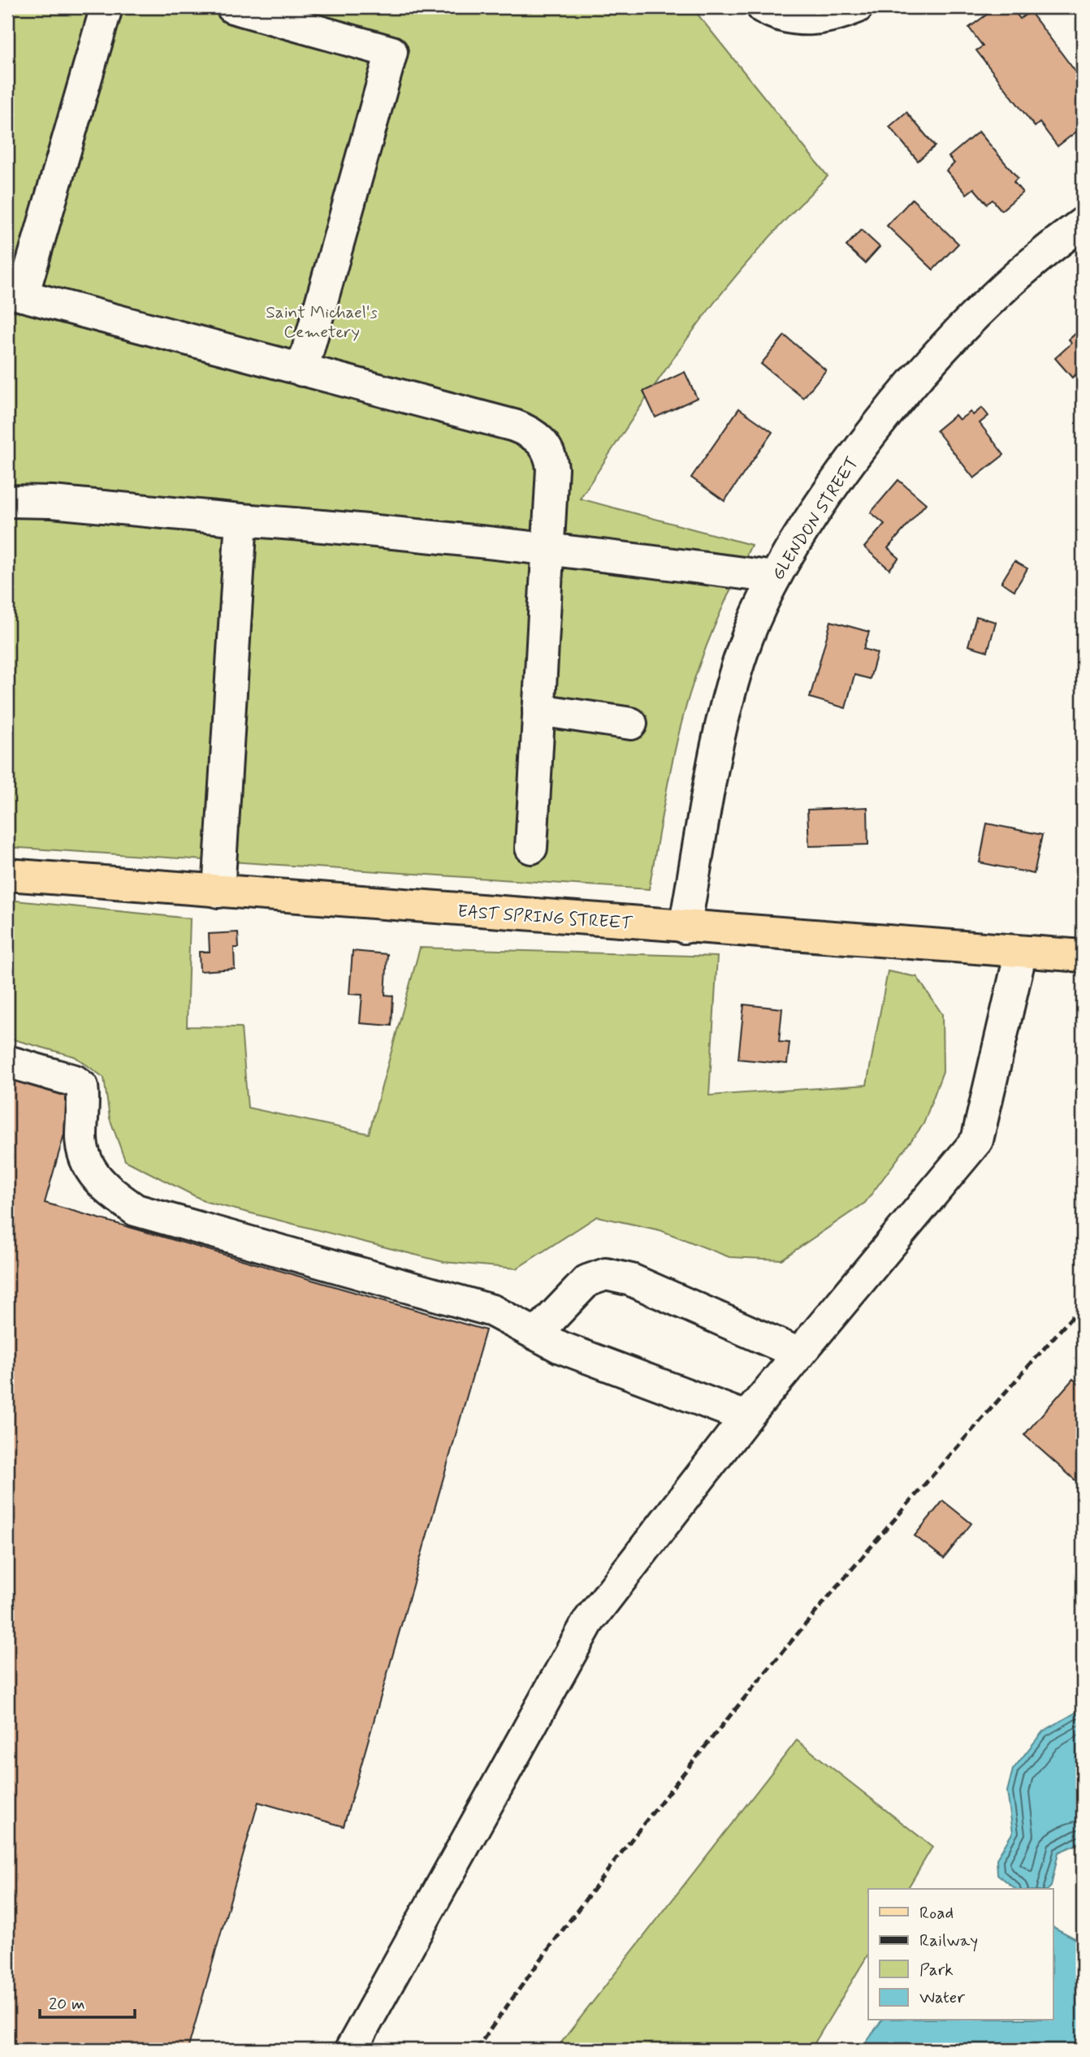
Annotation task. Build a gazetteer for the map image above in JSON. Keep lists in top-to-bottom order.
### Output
{
  "streets": {
    "main road": ["EAST SPRING STREET"],
    "street": ["GLENDON STREET"]
  },
  "crossings": [
    ["GLENDON STREET", "EAST SPRING STREET"]
  ],
  "parks": ["Saint Michael's Cemetery"],
  "legend": [
    "Road",
    "Railway",
    "Park",
    "Water"
  ],
  "scale_bar": "20 m"
}
